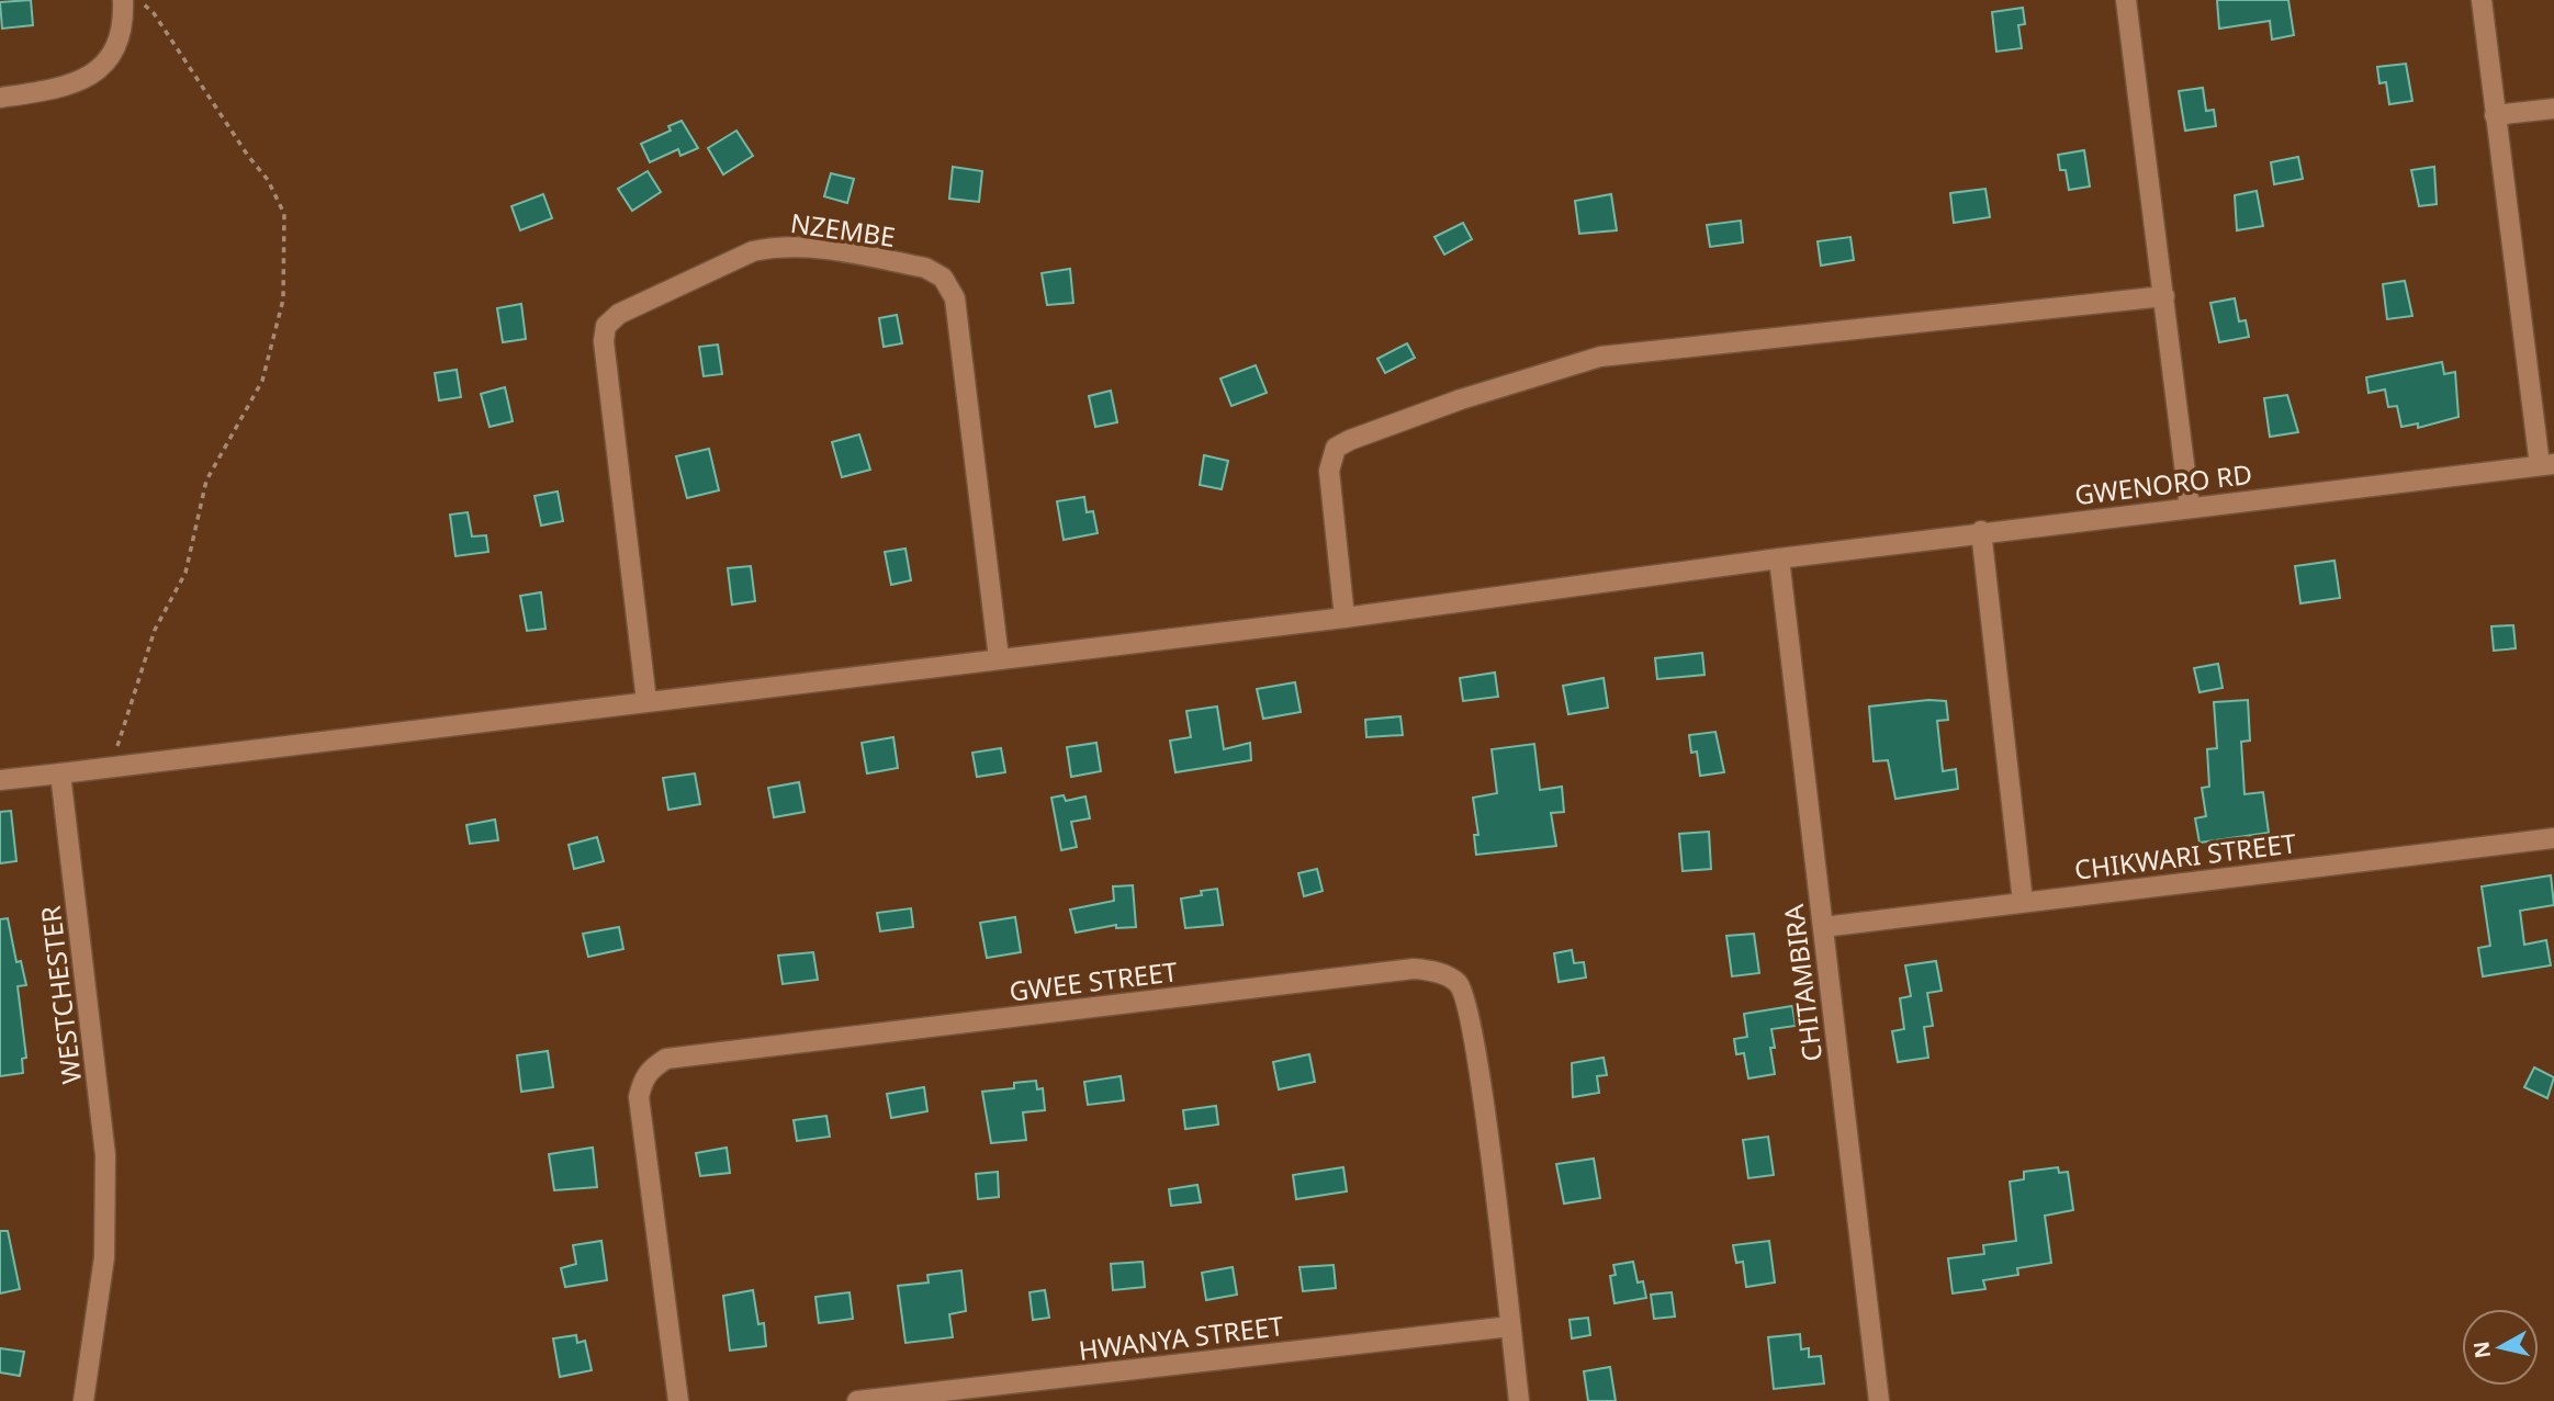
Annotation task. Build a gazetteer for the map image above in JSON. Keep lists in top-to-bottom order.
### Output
{
  "streets": {
    "street": [
      "NZEMBE",
      "GWENORO RD",
      "CHIKWARI STREET",
      "GWEE STREET",
      "CHITAMBIRA",
      "WESTCHESTER",
      "HWANYA STREET"
    ]
  },
  "crossings": [
    ["NZEMBE", "GWENORO RD"],
    ["GWENORO RD", "CHITAMBIRA"],
    ["CHIKWARI STREET", "CHITAMBIRA"],
    ["GWEE STREET", "HWANYA STREET"]
  ],
  "north": "left"
}
